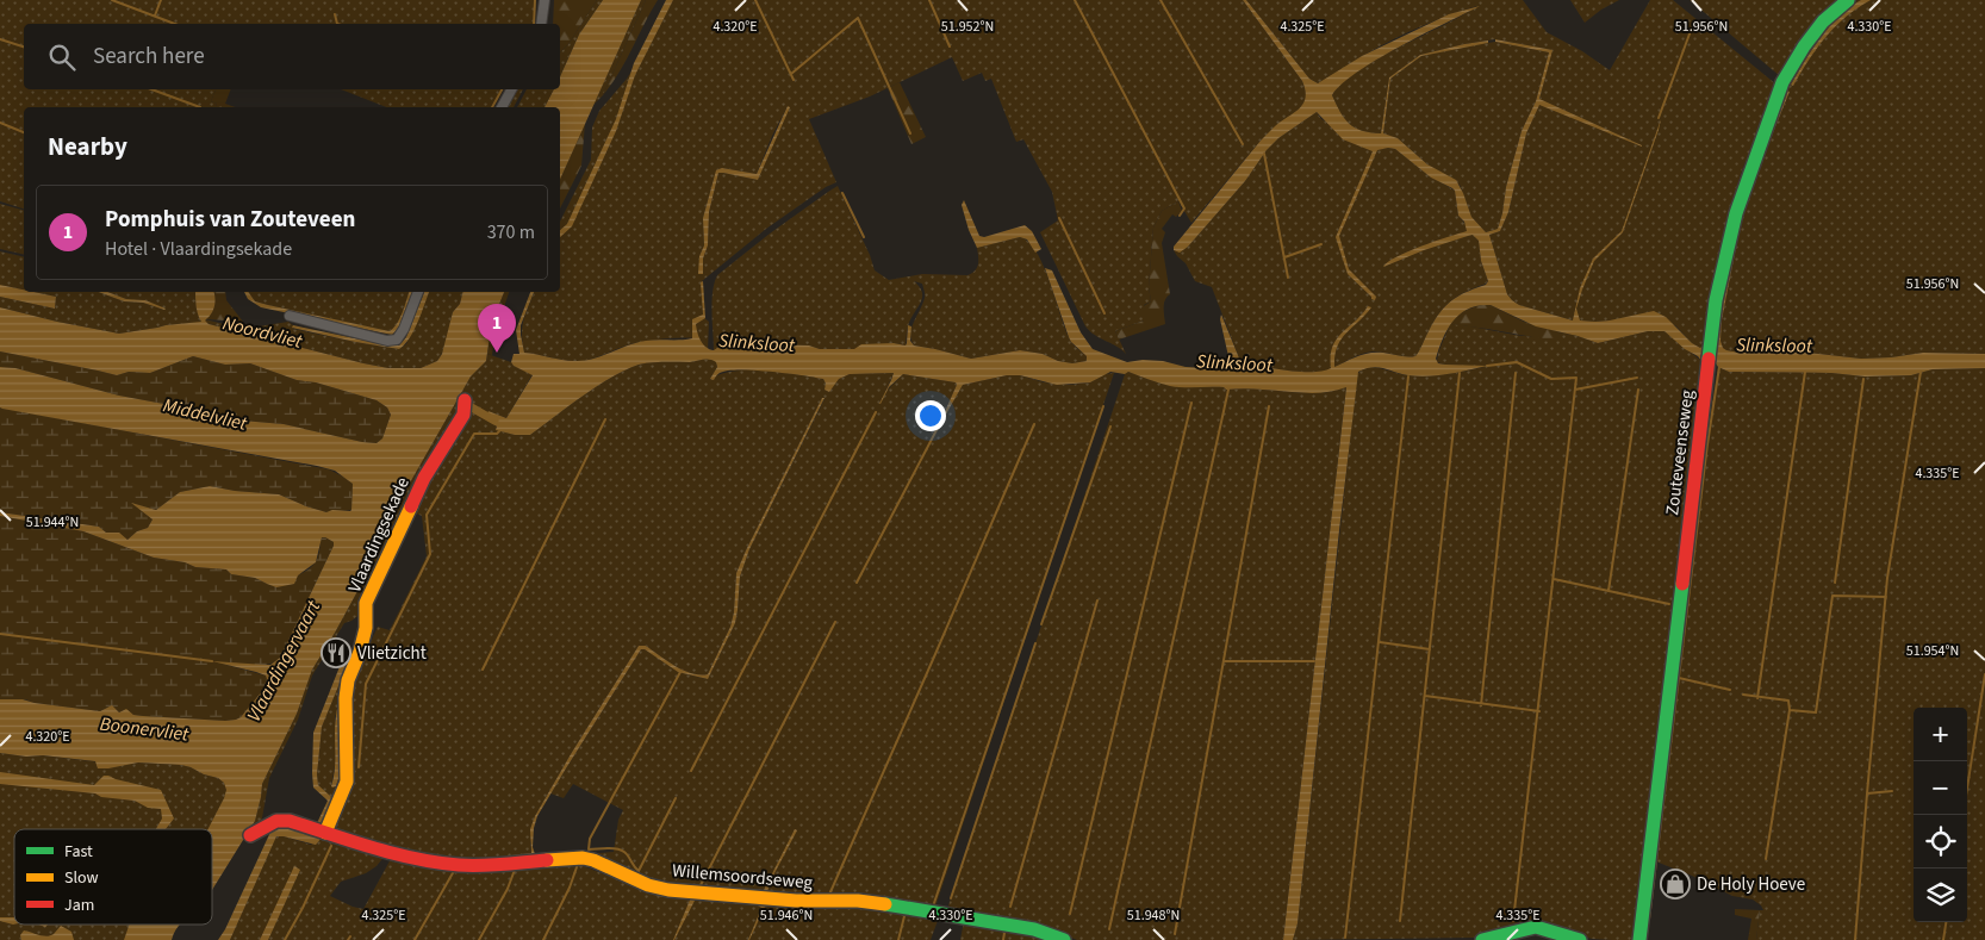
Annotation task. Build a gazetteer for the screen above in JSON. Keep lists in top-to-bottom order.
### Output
{
  "streets": {
    "street": ["Zouteveenseweg", "Vlaardingsekade", "Willemsoordseweg"]
  },
  "crossings": [
    ["Vlaardingsekade", "Willemsoordseweg"]
  ],
  "water": [
    "Noordvliet",
    "Slinksloot",
    "Middelvliet",
    "Vlaardingervaart",
    "Boonervliet"
  ],
  "places": {
    "restaurant": ["Vlietzicht"],
    "shop": ["De Holy Hoeve"]
  },
  "legend": ["Fast", "Slow", "Jam"],
  "page": {
    "search": "Search here",
    "heading": "Nearby",
    "list": [
      {
        "mark": "1",
        "name": "Pomphuis van Zouteveen",
        "note": "Hotel · Vlaardingsekade",
        "value": "370 m"
      }
    ],
    "pins": "1",
    "map_buttons": ["+", "−"]
  },
  "coordinates": [
    "4.320°E",
    "51.952°N",
    "4.325°E",
    "51.956°N",
    "4.330°E",
    "4.335°E",
    "51.944°N",
    "51.954°N",
    "51.946°N",
    "51.948°N"
  ]
}
